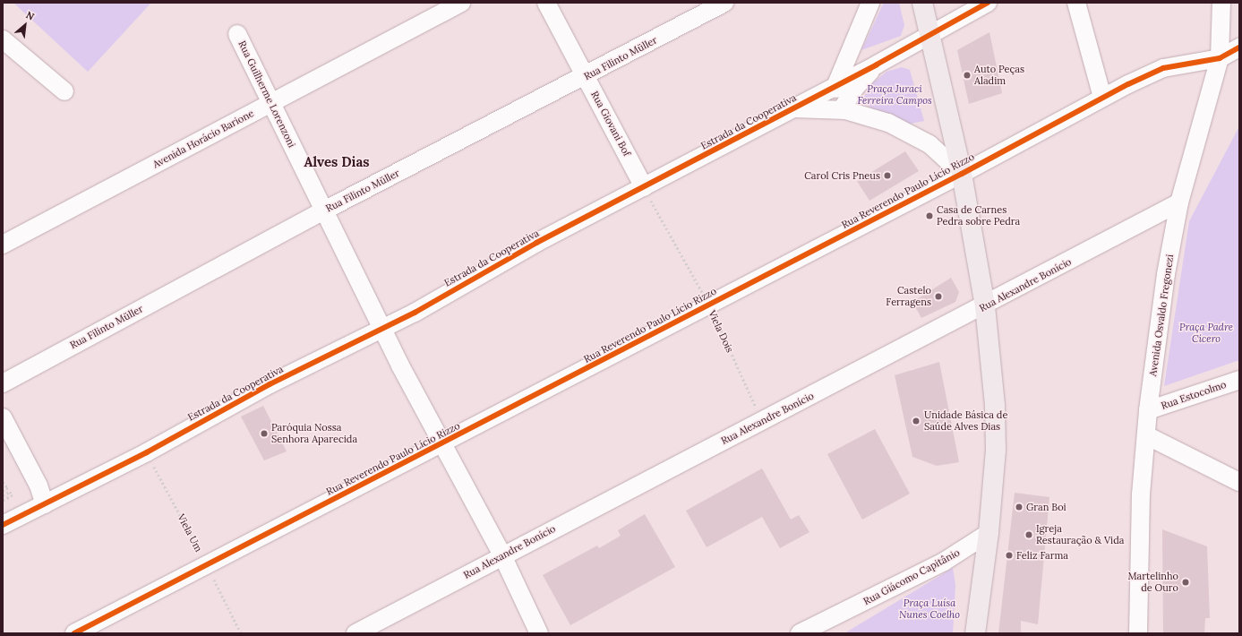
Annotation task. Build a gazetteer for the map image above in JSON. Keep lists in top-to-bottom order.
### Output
{
  "streets": {
    "street": [
      "Rua Filinto Müller",
      "Rua Guilherme Lorenzoni",
      "Estrada da Cooperativa",
      "Rua Giovani Bof",
      "Avenida Horácio Barione",
      "Rua Reverendo Paulo Lício Rizzo",
      "Rua Alexandre Bonício",
      "Avenida Osvaldo Fregonezi",
      "Rua Estocolmo",
      "Rua Giácomo Capitânio"
    ],
    "path": ["Viela Um"],
    "cycle path": ["Viela Dois"]
  },
  "crossings": [
    ["Rua Filinto Müller", "Rua Guilherme Lorenzoni"],
    ["Rua Filinto Müller", "Rua Giovani Bof"],
    ["Rua Guilherme Lorenzoni", "Estrada da Cooperativa"],
    ["Rua Guilherme Lorenzoni", "Avenida Horácio Barione"],
    ["Rua Guilherme Lorenzoni", "Rua Reverendo Paulo Lício Rizzo"],
    ["Rua Guilherme Lorenzoni", "Rua Alexandre Bonício"],
    ["Estrada da Cooperativa", "Rua Giovani Bof"],
    ["Estrada da Cooperativa", "Viela Dois"],
    ["Estrada da Cooperativa", "Viela Um"],
    ["Rua Giovani Bof", "Viela Dois"],
    ["Rua Reverendo Paulo Lício Rizzo", "Avenida Osvaldo Fregonezi"],
    ["Rua Reverendo Paulo Lício Rizzo", "Viela Dois"],
    ["Rua Reverendo Paulo Lício Rizzo", "Viela Um"],
    ["Rua Alexandre Bonício", "Avenida Osvaldo Fregonezi"],
    ["Rua Alexandre Bonício", "Viela Dois"],
    ["Avenida Osvaldo Fregonezi", "Rua Estocolmo"]
  ],
  "districts": ["Alves Dias"],
  "parks": ["Praça Juraci Ferreira Campos", "Praça Padre Cícero", "Praça Luísa Nunes Coelho"],
  "places": [
    "Auto Peças Aladim",
    "Carol Cris Pneus",
    "Casa de Carnes Pedra sobre Pedra",
    "Castelo Ferragens",
    "Unidade Básica de Saúde Alves Dias",
    "Paróquia Nossa Senhora Aparecida",
    "Gran Boi",
    "Igreja Restauração & Vida",
    "Feliz Farma",
    "Martelinho de Ouro"
  ],
  "north": "top right"
}
